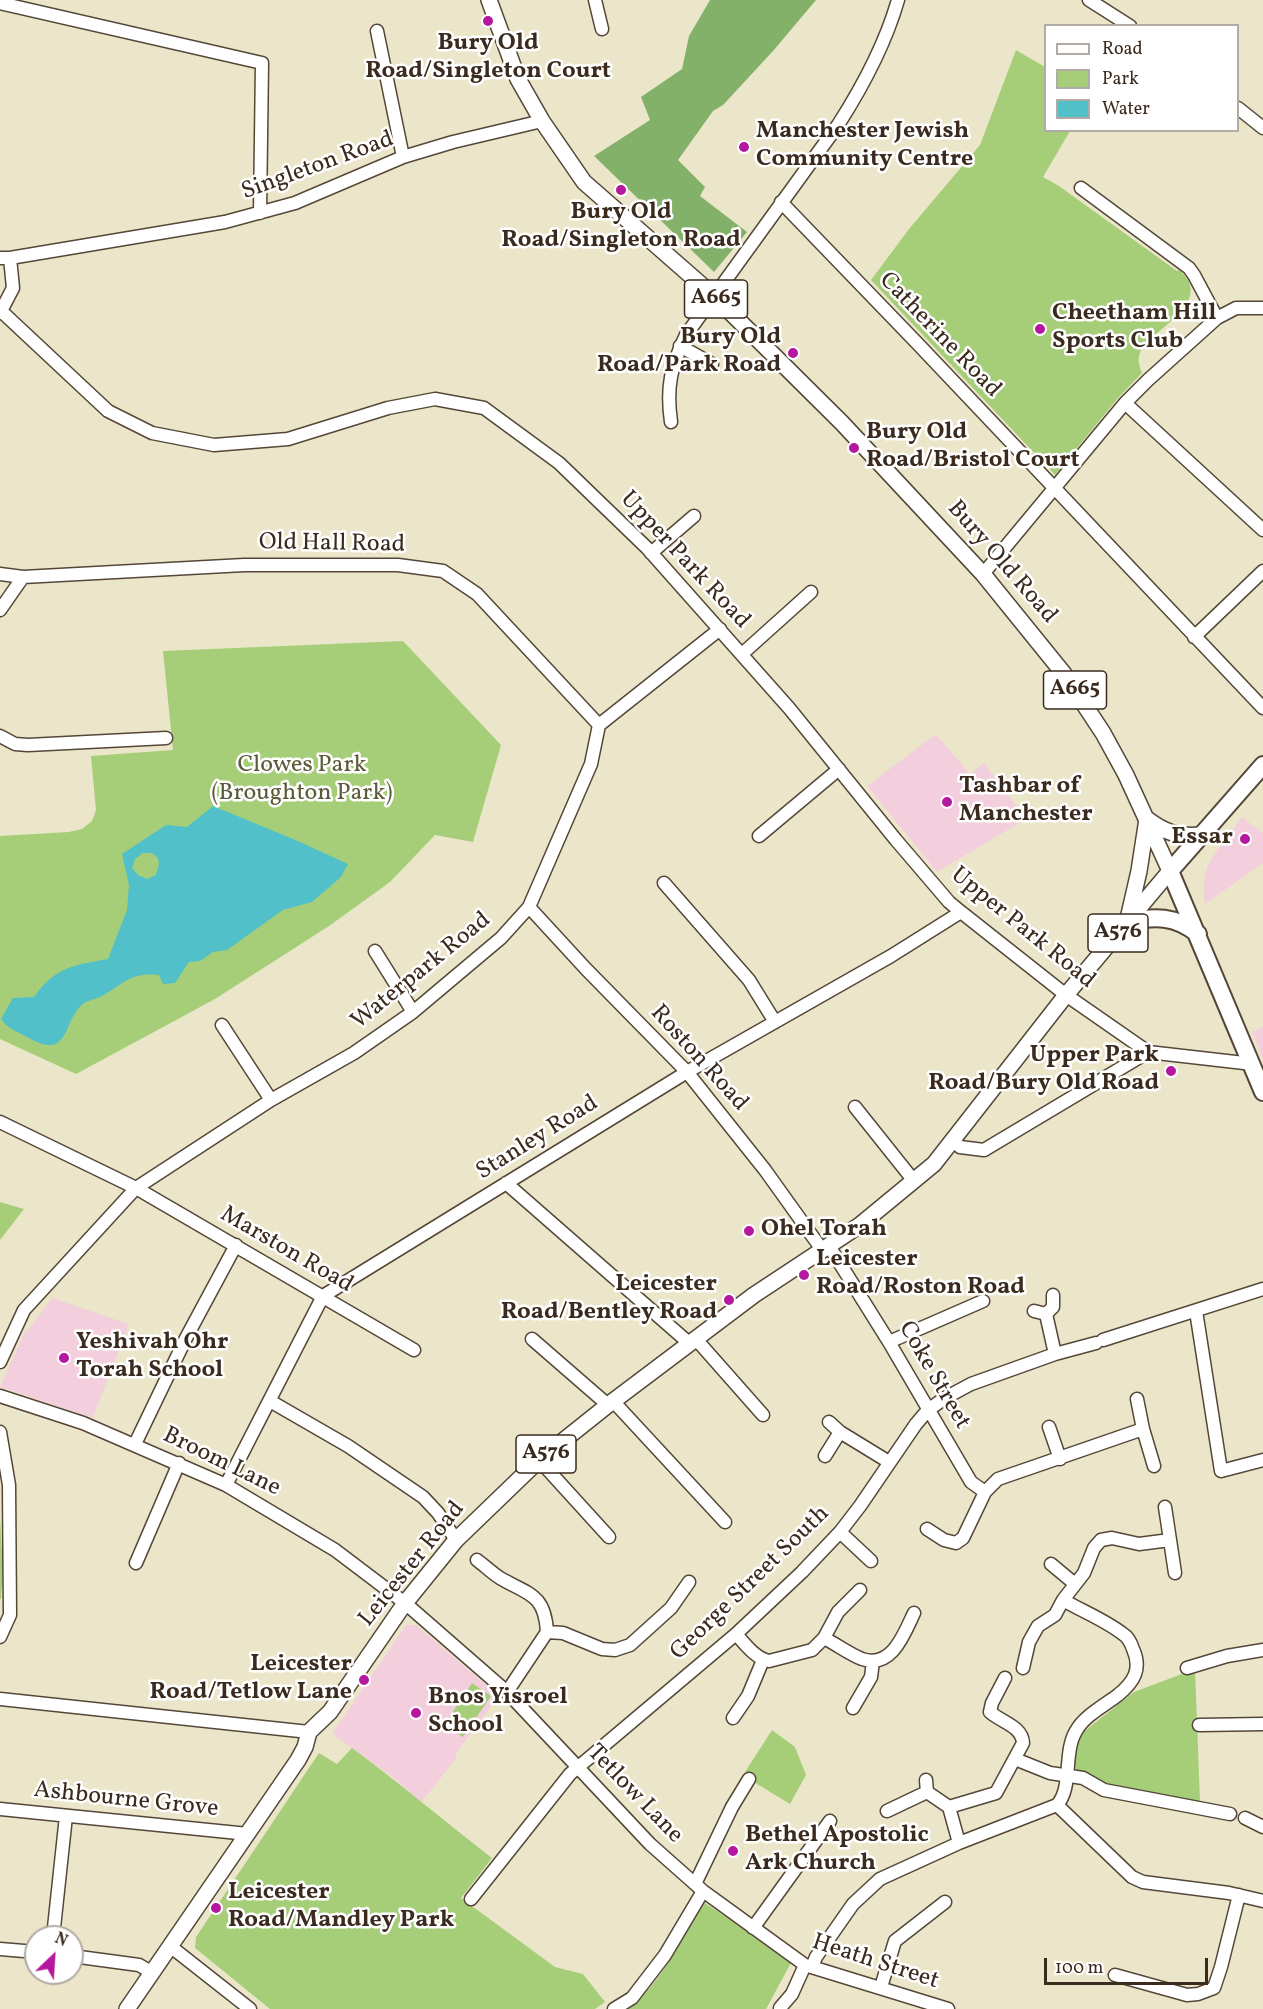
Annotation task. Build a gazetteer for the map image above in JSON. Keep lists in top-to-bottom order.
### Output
{
  "streets": {
    "highway": ["A665", "Bury Old Road", "A576"],
    "main road": ["Leicester Road"],
    "street": [
      "Singleton Road",
      "Catherine Road",
      "Old Hall Road",
      "Upper Park Road",
      "Waterpark Road",
      "Roston Road",
      "Stanley Road",
      "Marston Road",
      "Coke Street",
      "Broom Lane",
      "George Street South",
      "Tetlow Lane",
      "Ashbourne Grove",
      "Heath Street"
    ]
  },
  "crossings": [
    ["Singleton Road", "Upper Park Road"],
    ["Singleton Road", "Bury Old Road"],
    ["Old Hall Road", "Waterpark Road"],
    ["Upper Park Road", "Bury Old Road"],
    ["Upper Park Road", "Stanley Road"],
    ["Upper Park Road", "Leicester Road"],
    ["Bury Old Road", "A576"],
    ["Bury Old Road", "Leicester Road"],
    ["A576", "Leicester Road"],
    ["Waterpark Road", "Roston Road"],
    ["Waterpark Road", "Marston Road"],
    ["Roston Road", "Stanley Road"],
    ["Roston Road", "Coke Street"],
    ["Roston Road", "Leicester Road"],
    ["Stanley Road", "Marston Road"],
    ["Coke Street", "Leicester Road"],
    ["Coke Street", "George Street South"],
    ["Broom Lane", "Leicester Road"],
    ["Broom Lane", "Tetlow Lane"],
    ["Leicester Road", "Tetlow Lane"],
    ["Leicester Road", "Ashbourne Grove"],
    ["George Street South", "Tetlow Lane"],
    ["Tetlow Lane", "Heath Street"]
  ],
  "parks": ["Clowes Park (Broughton Park)"],
  "places": [
    "Bury Old Road/Singleton Court",
    "Manchester Jewish Community Centre",
    "Bury Old Road/Singleton Road",
    "Cheetham Hill Sports Club",
    "Bury Old Road/Park Road",
    "Bury Old Road/Bristol Court",
    "Tashbar of Manchester",
    "Essar",
    "Upper Park Road/Bury Old Road",
    "Ohel Torah",
    "Leicester Road/Roston Road",
    "Leicester Road/Bentley Road",
    "Yeshivah Ohr Torah School",
    "Leicester Road/Tetlow Lane",
    "Bnos Yisroel School",
    "Bethel Apostolic Ark Church",
    "Leicester Road/Mandley Park"
  ],
  "legend": ["Road", "Park", "Water"],
  "scale_bar": "100 m",
  "north": "top right"
}
